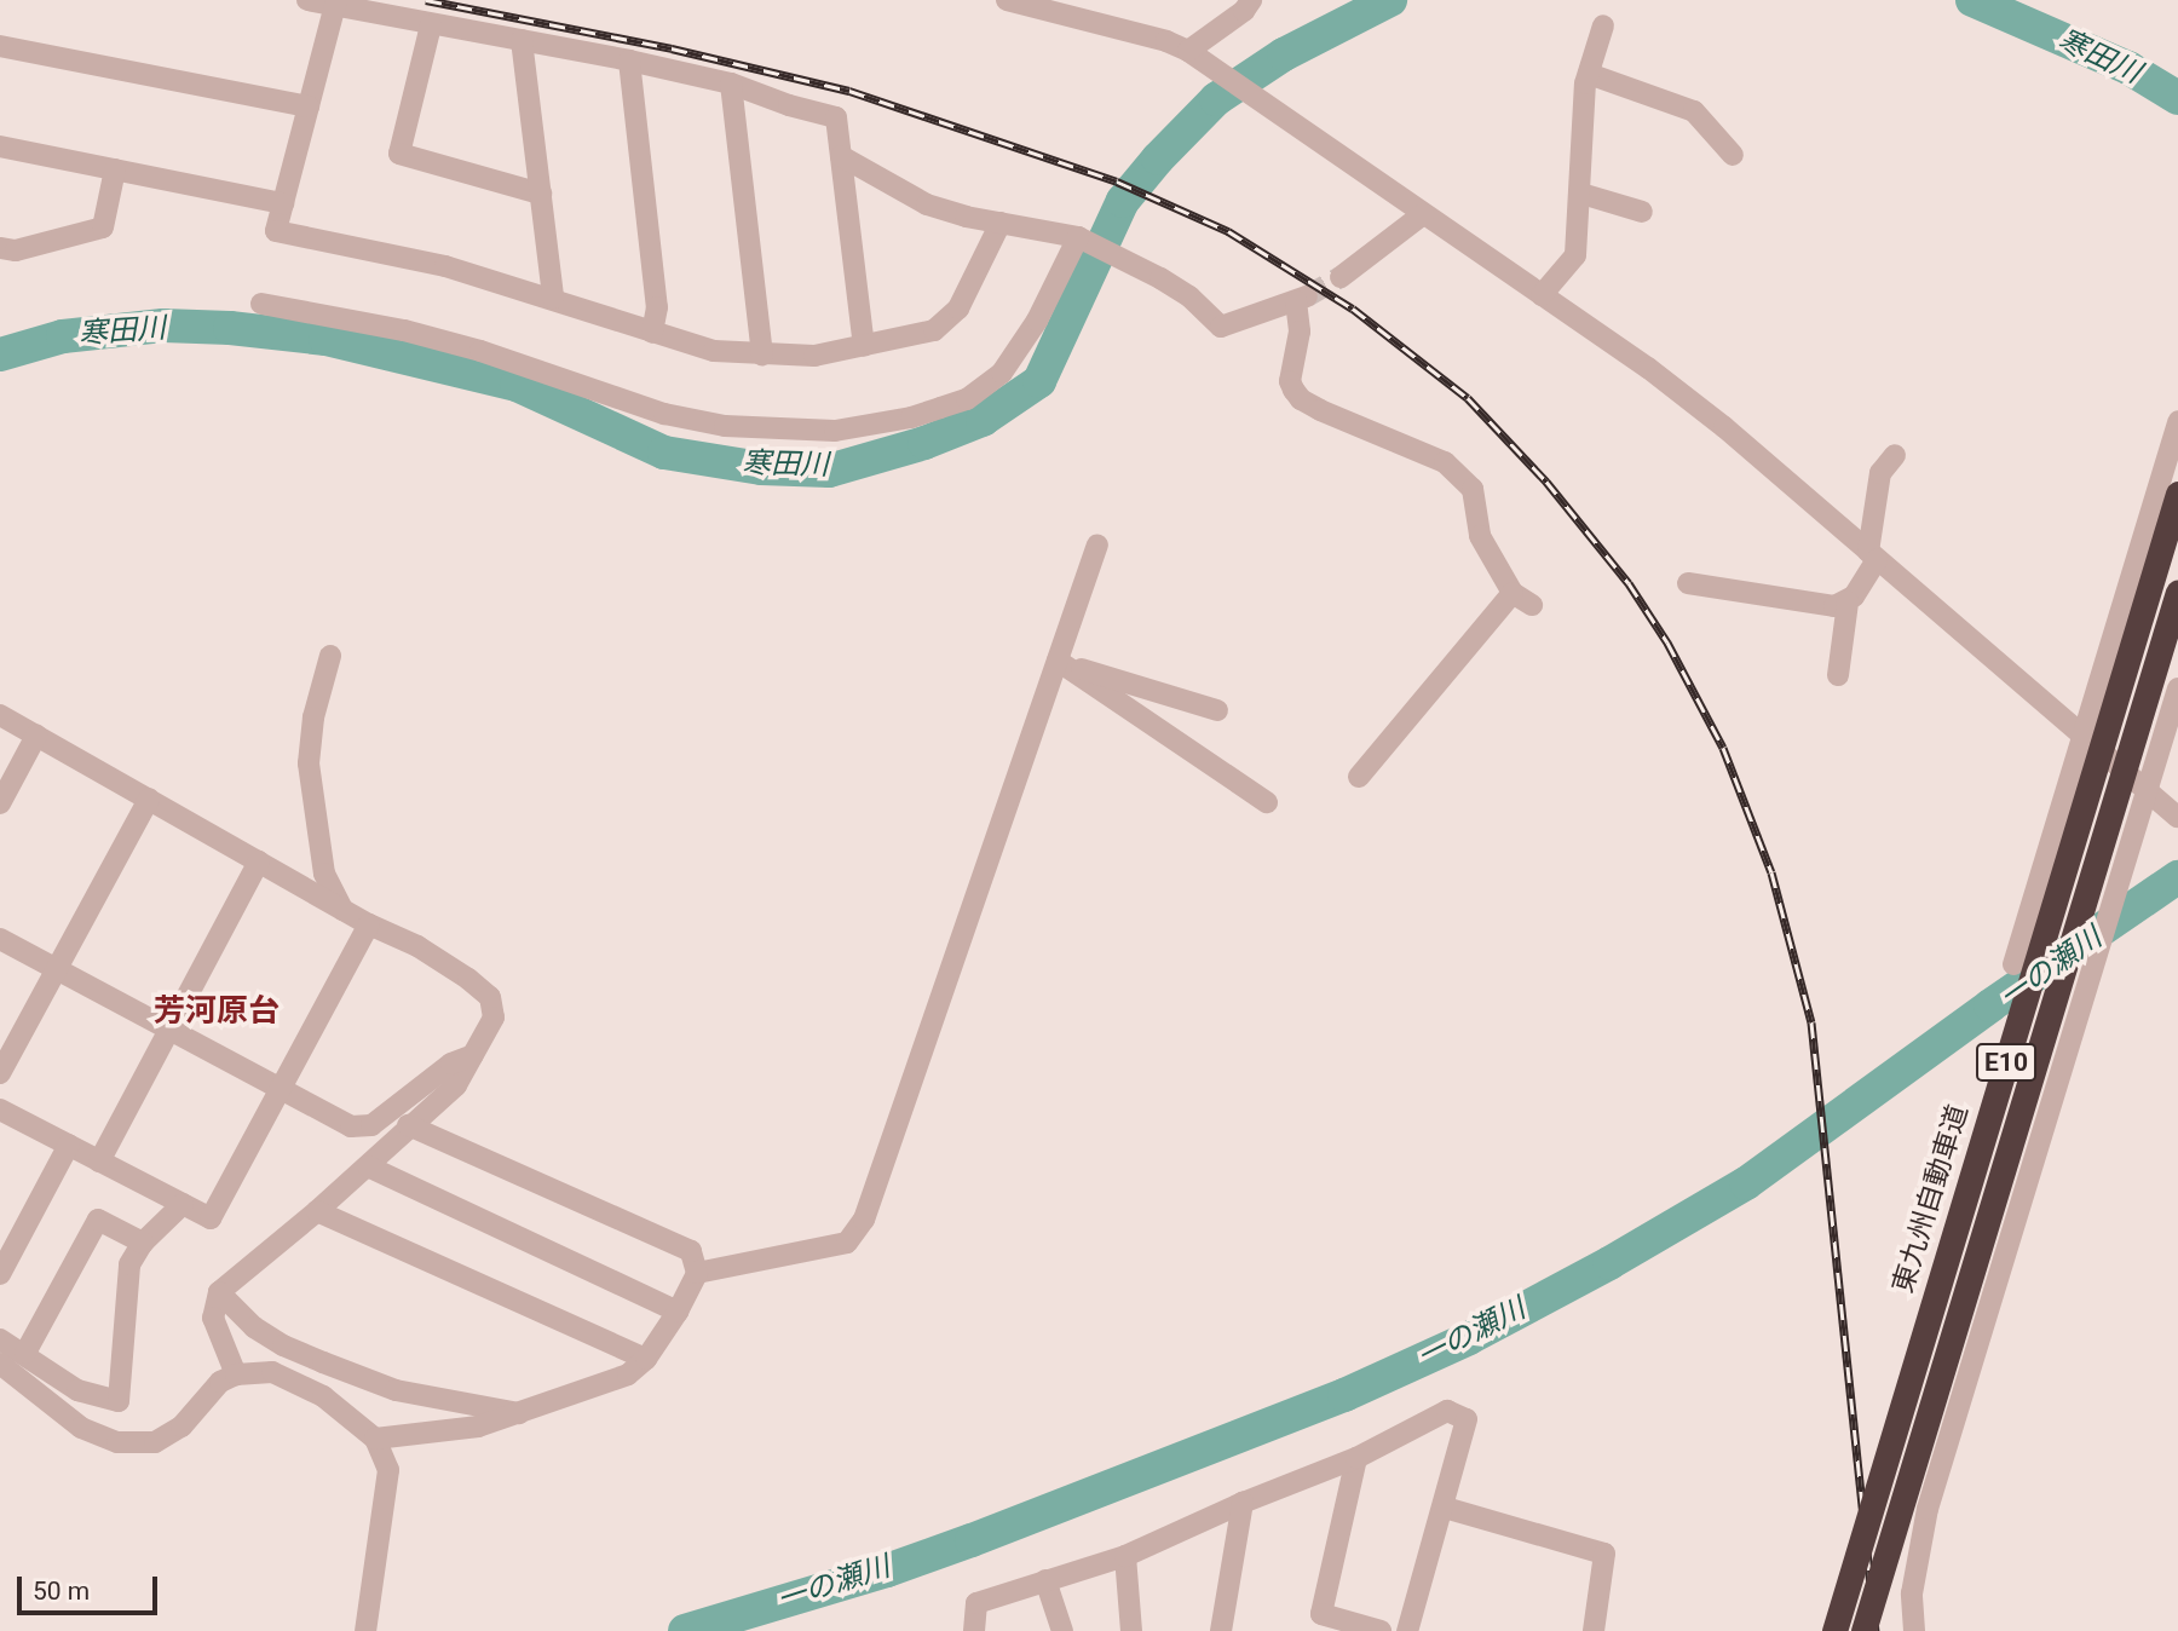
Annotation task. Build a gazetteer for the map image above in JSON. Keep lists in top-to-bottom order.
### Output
{
  "streets": {
    "highway": ["E10", "東九州自動車道"]
  },
  "districts": ["芳河原台"],
  "water": ["寒田川", "一の瀬川"],
  "scale_bar": "50 m"
}
